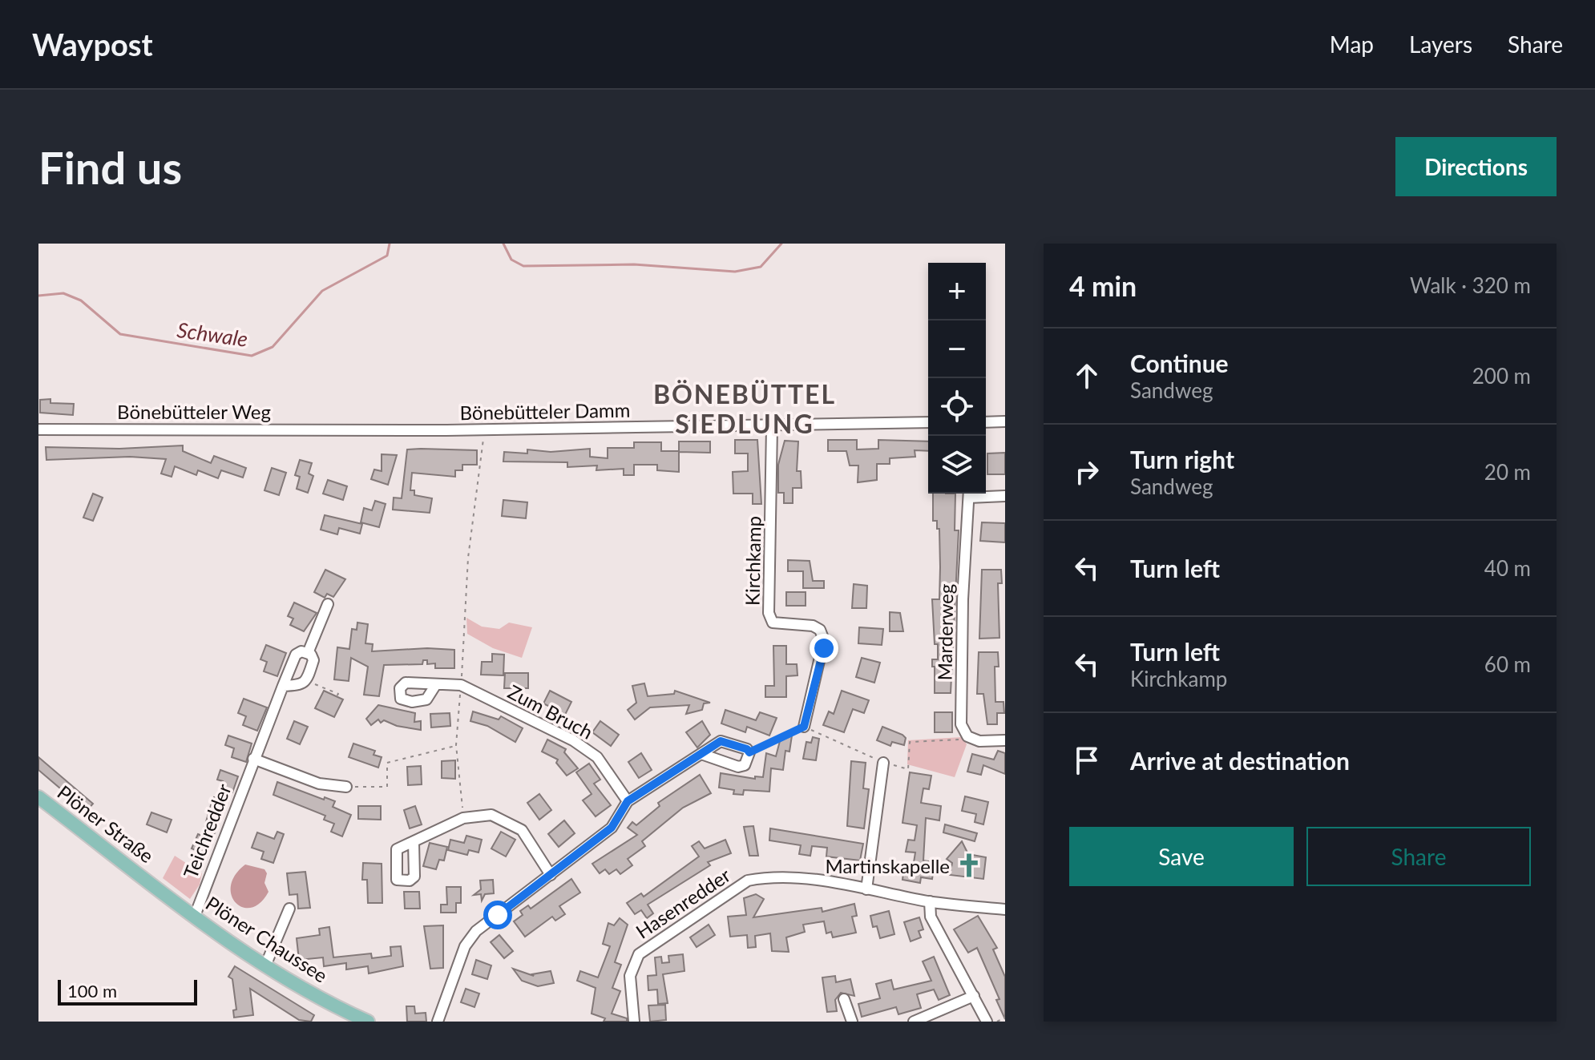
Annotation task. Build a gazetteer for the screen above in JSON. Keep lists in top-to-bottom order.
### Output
{
  "streets": {
    "main road": ["Plöner Straße", "Plöner Chaussee"],
    "street": [
      "Bönebütteler Weg",
      "Bönebütteler Damm",
      "Kirchkamp",
      "Marderweg",
      "Zum Bruch",
      "Teichredder",
      "Hasenredder"
    ]
  },
  "crossings": [
    ["Bönebütteler Weg", "Bönebütteler Damm"],
    ["Bönebütteler Damm", "Kirchkamp"],
    ["Plöner Straße", "Plöner Chaussee"],
    ["Teichredder", "Plöner Chaussee"]
  ],
  "districts": ["BÖNEBÜTTEL SIEDLUNG"],
  "water": ["Schwale"],
  "places": {
    "church": ["Martinskapelle"]
  },
  "scale_bar": "100 m",
  "page": {
    "header": "Waypost",
    "nav": ["Map", "Layers", "Share"],
    "buttons": [
      "Directions",
      ["Save", "Share"]
    ],
    "title": "Find us",
    "heading": ["4 min", "Walk · 320 m"],
    "map_buttons": ["+", "−"],
    "list": [
      ["Continue", "Sandweg", "200 m"],
      ["Turn right", "Sandweg", "20 m"],
      ["Turn left", "40 m"],
      ["Turn left", "Kirchkamp", "60 m"],
      "Arrive at destination"
    ],
    "scale": "100 m"
  }
}
